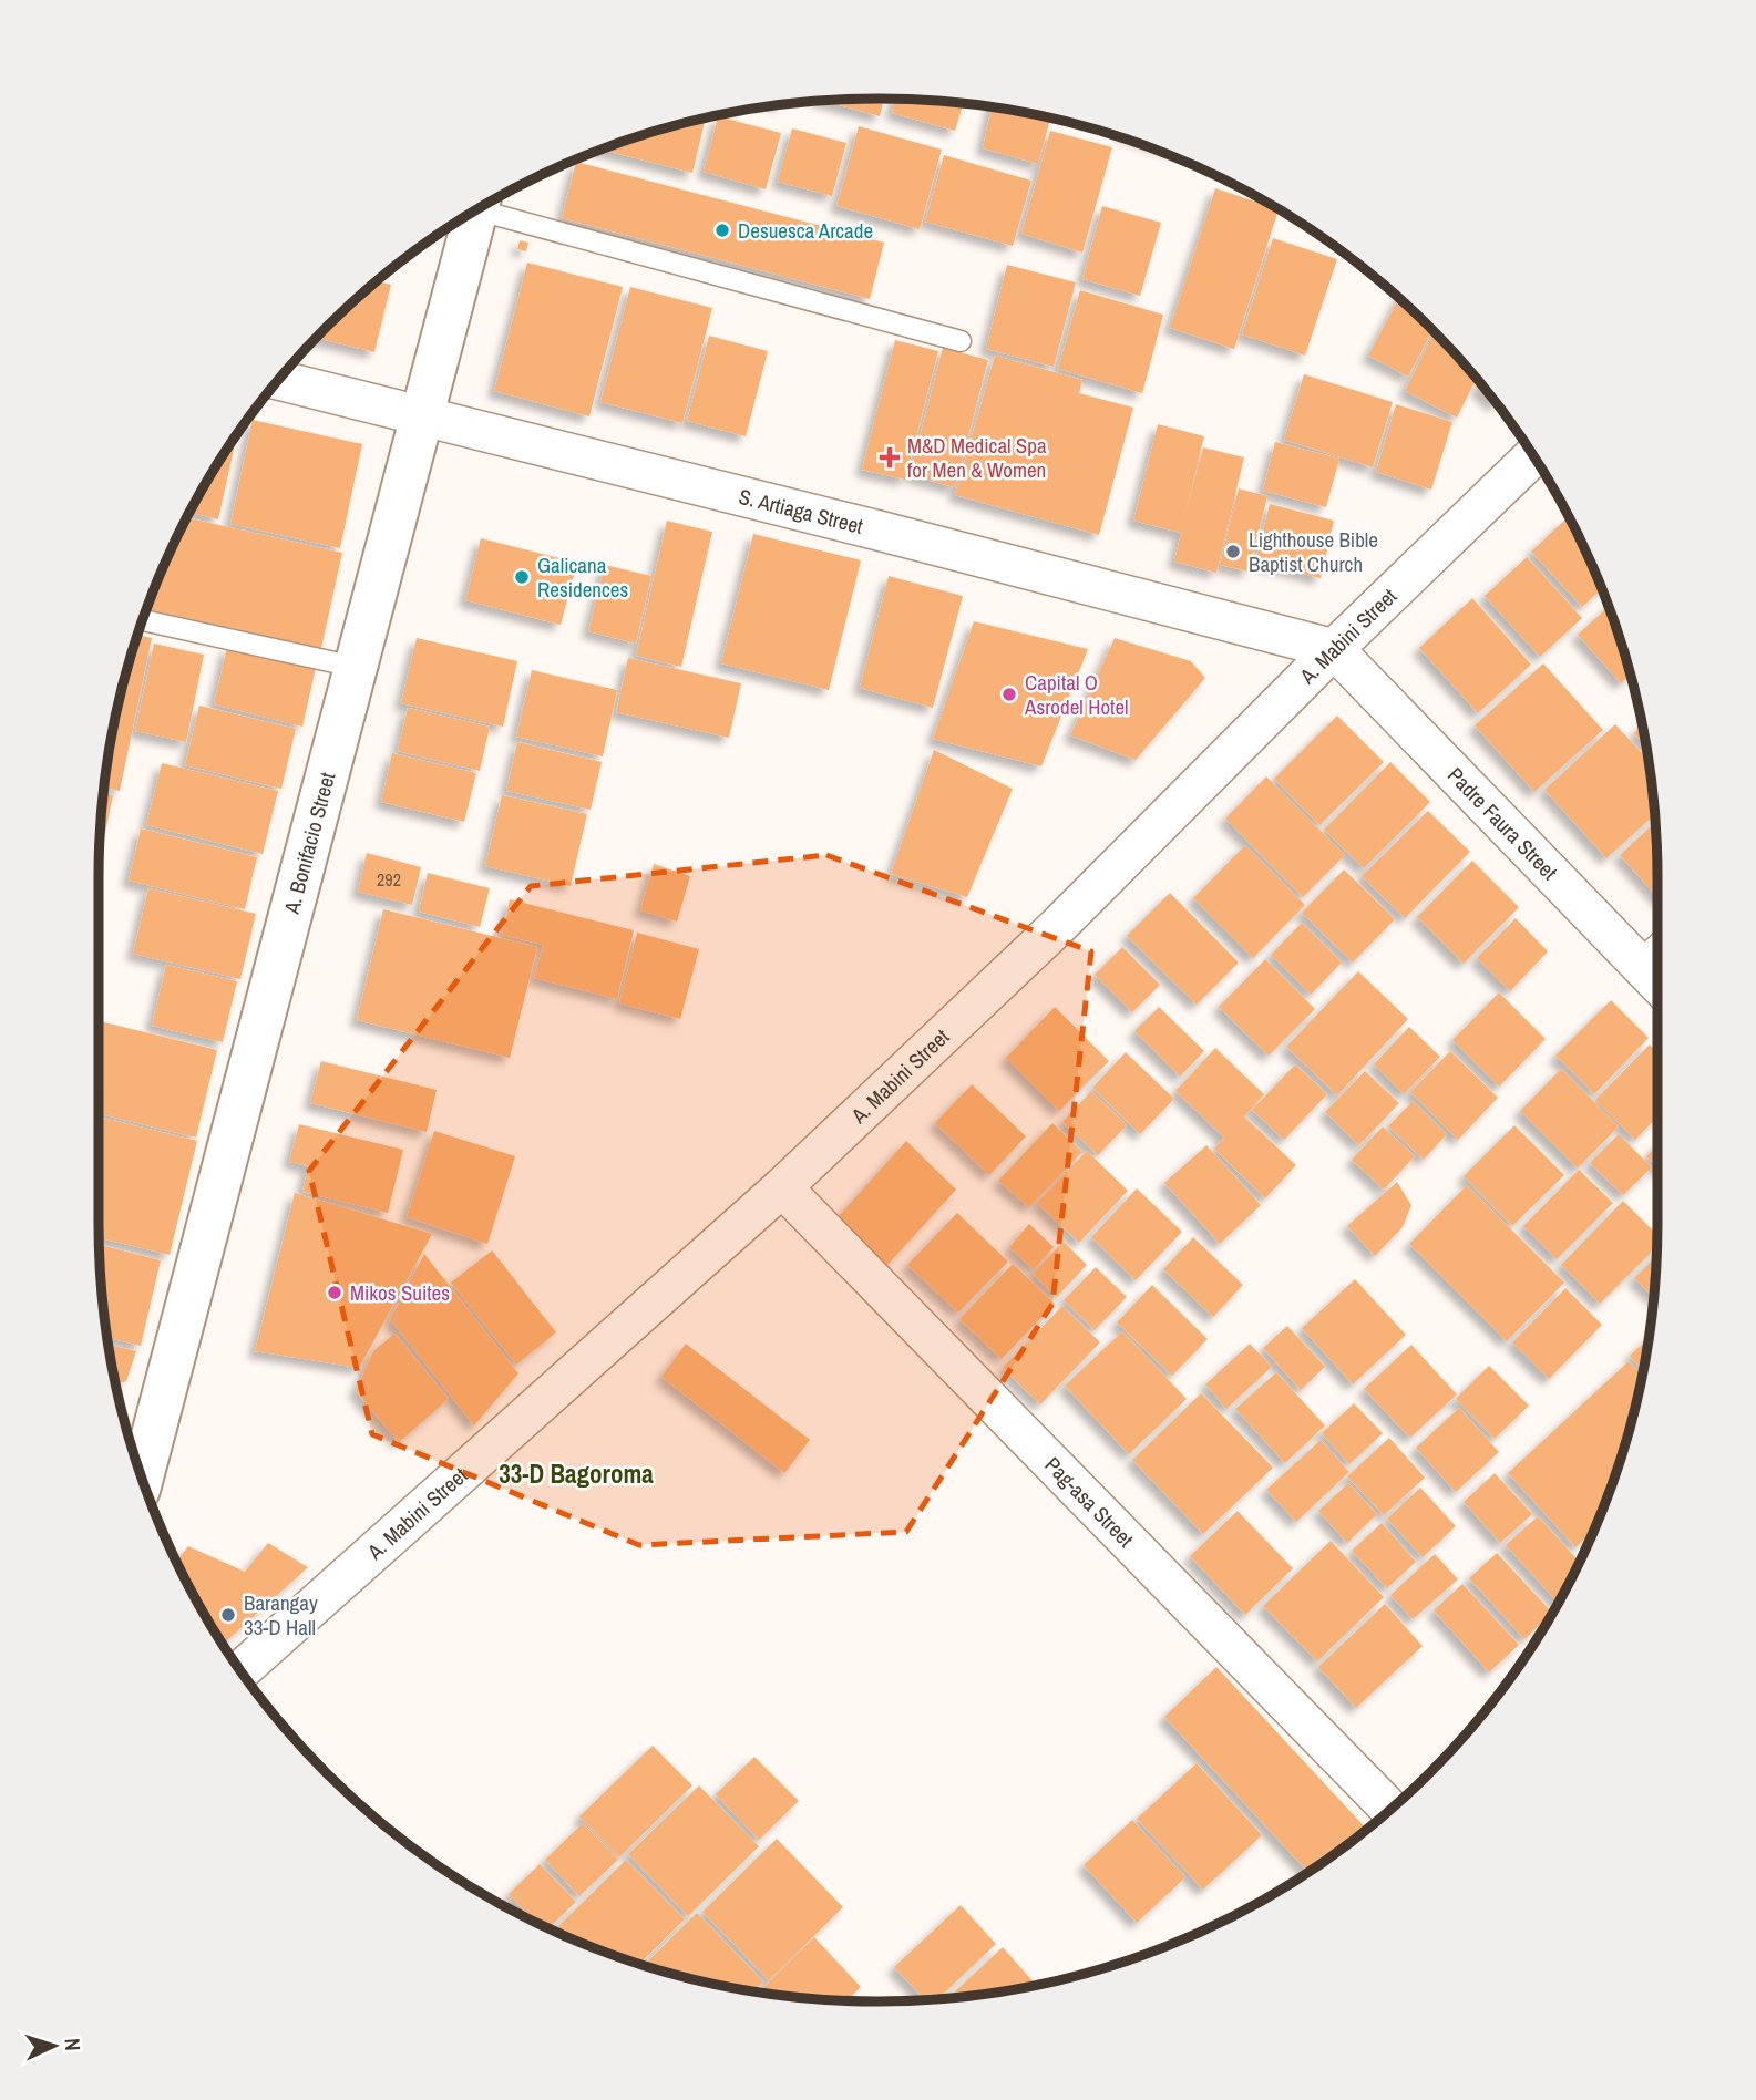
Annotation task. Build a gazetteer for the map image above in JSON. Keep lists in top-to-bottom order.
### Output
{
  "streets": {
    "street": [
      "S. Artiaga Street",
      "A. Mabini Street",
      "Padre Faura Street",
      "A. Bonifacio Street",
      "Pag-asa Street"
    ]
  },
  "crossings": [
    ["S. Artiaga Street", "A. Mabini Street"],
    ["S. Artiaga Street", "Padre Faura Street"],
    ["S. Artiaga Street", "A. Bonifacio Street"],
    ["A. Mabini Street", "Padre Faura Street"],
    ["A. Mabini Street", "Pag-asa Street"]
  ],
  "districts": ["33-D Bagoroma"],
  "places": {
    "other": [
      "Desuesca Arcade",
      "Lighthouse Bible Baptist Church",
      "Galicana Residences",
      "Capital O Asrodel Hotel",
      "Mikos Suites",
      "Barangay 33-D Hall"
    ],
    "health": ["M&D Medical Spa for Men & Women"]
  },
  "house_numbers": ["292"],
  "north": "right"
}
